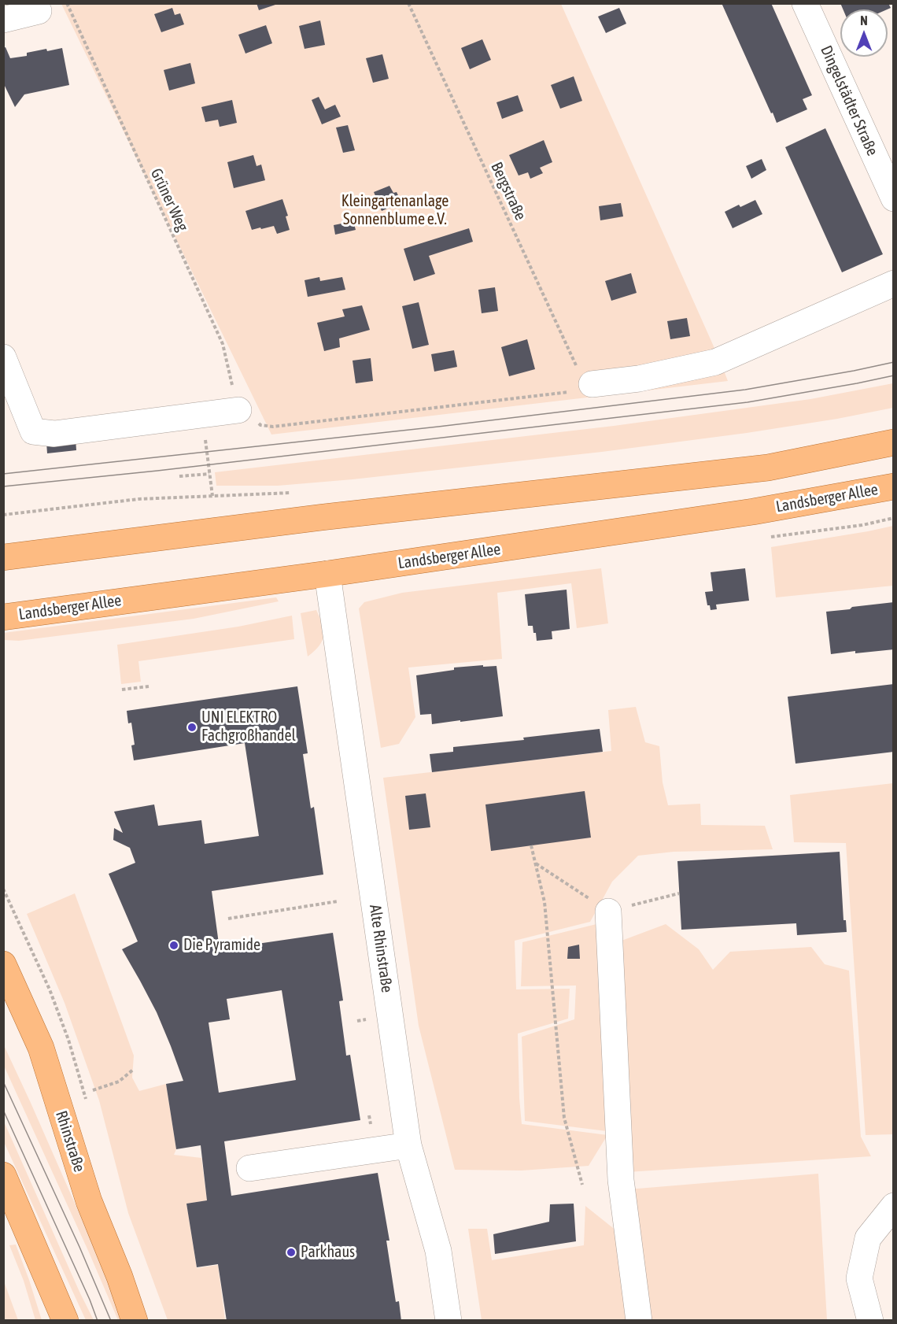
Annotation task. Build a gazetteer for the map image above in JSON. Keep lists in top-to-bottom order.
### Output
{
  "streets": {
    "main road": ["Landsberger Allee", "Rhinstraße"],
    "street": ["Dingelstädter Straße", "Alte Rhinstraße"],
    "path": ["Bergstraße", "Grüner Weg"]
  },
  "crossings": [
    ["Landsberger Allee", "Alte Rhinstraße"]
  ],
  "parks": ["Kleingartenanlage Sonnenblume e.V."],
  "places": ["UNI ELEKTRO Fachgroßhandel", "Die Pyramide", "Parkhaus"],
  "north": "top"
}
